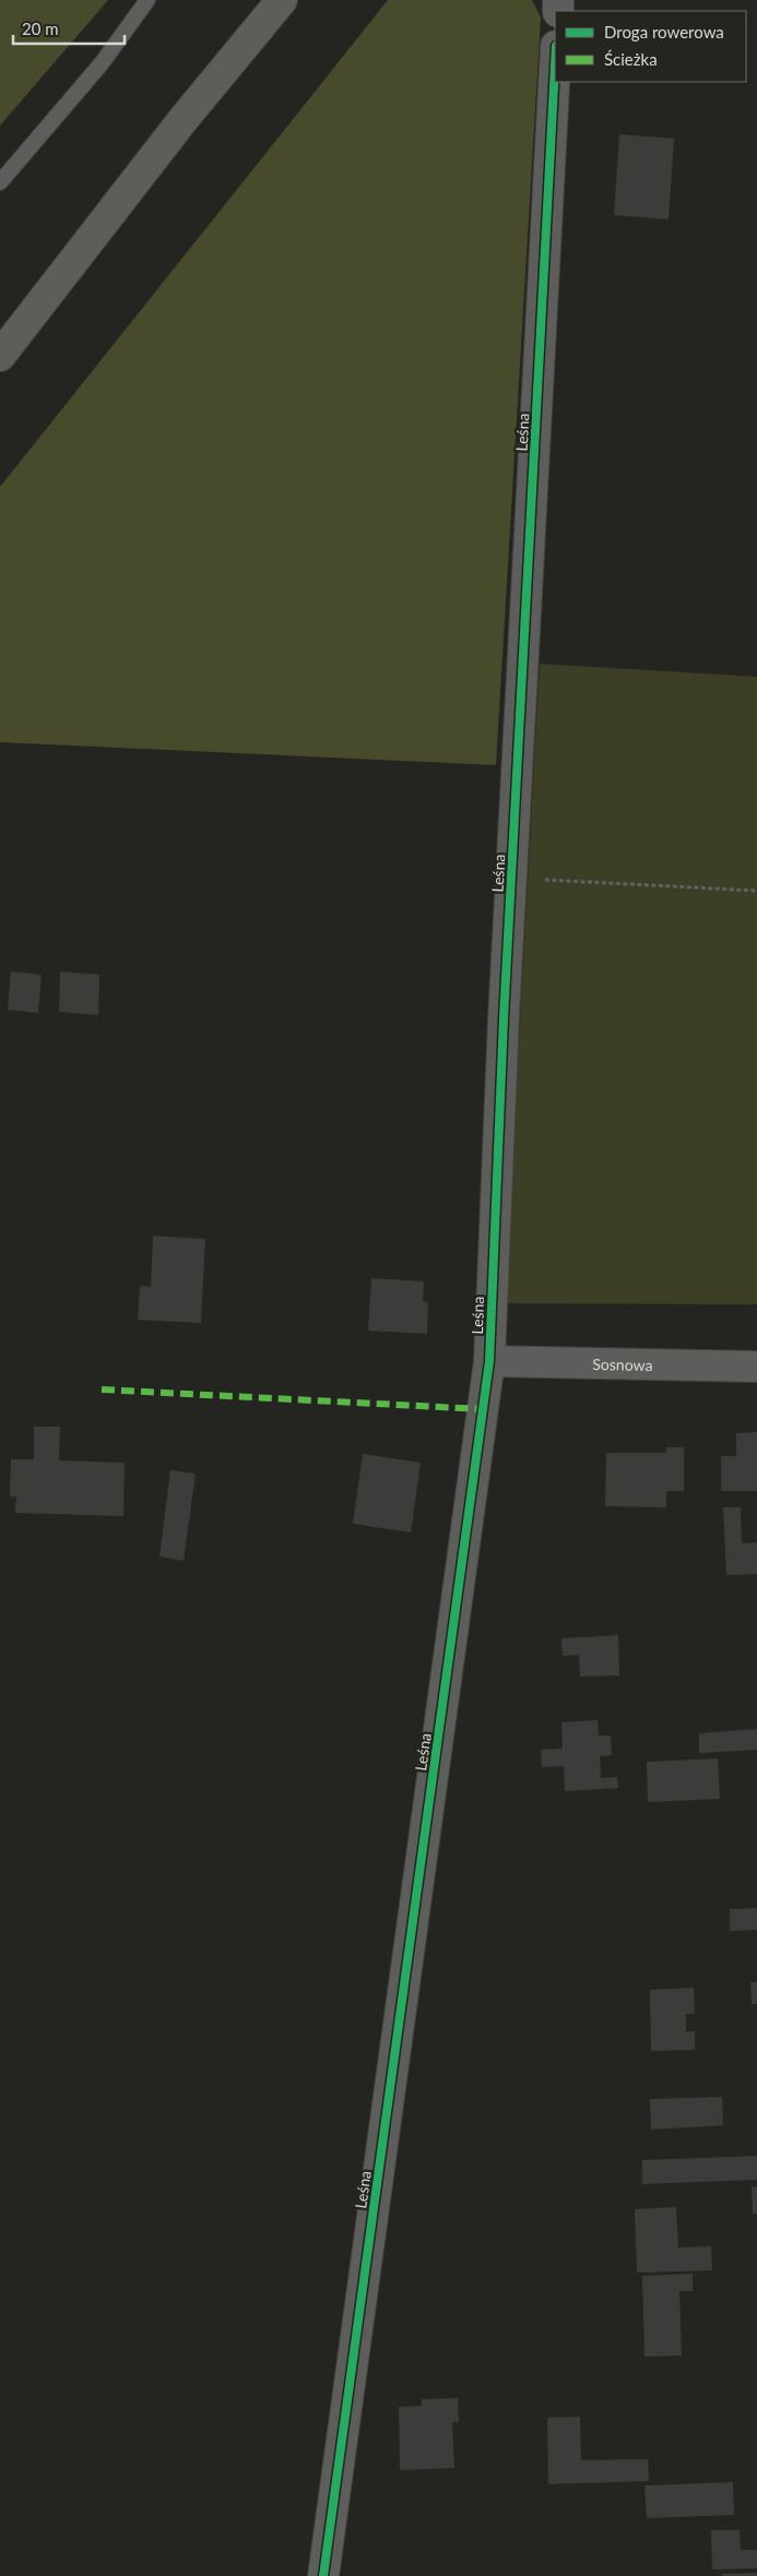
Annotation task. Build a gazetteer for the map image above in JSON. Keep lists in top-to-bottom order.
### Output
{
  "streets": {
    "street": ["Leśna", "Sosnowa"]
  },
  "crossings": [
    ["Leśna", "Sosnowa"]
  ],
  "legend": ["Droga rowerowa", "Ścieżka"],
  "scale_bar": "20 m"
}
